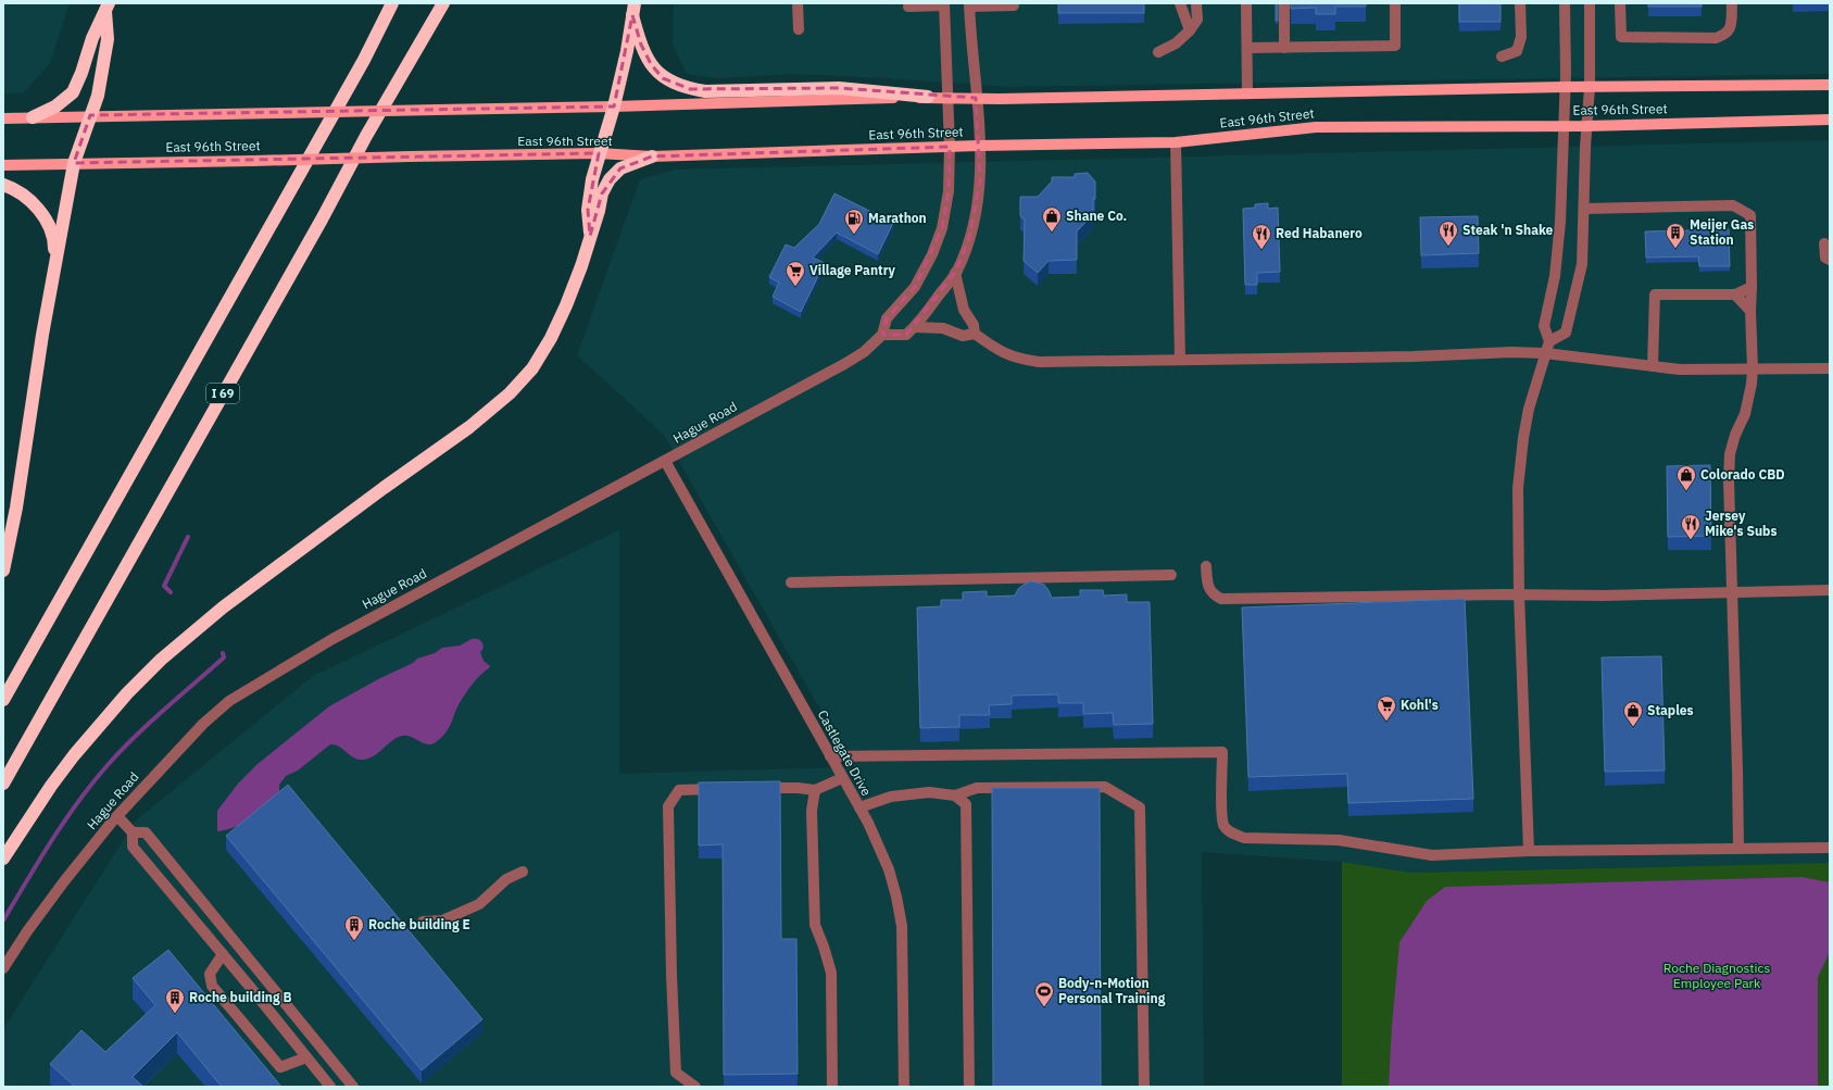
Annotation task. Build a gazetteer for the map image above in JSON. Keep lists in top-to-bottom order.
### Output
{
  "streets": {
    "highway": ["I 69"],
    "main road": ["East 96th Street"],
    "street": ["Hague Road", "Castlegate Drive"]
  },
  "crossings": [
    ["East 96th Street", "Hague Road"],
    ["Hague Road", "Castlegate Drive"]
  ],
  "parks": ["Roche Diagnostics Employee Park"],
  "places": {
    "shop": ["Shane Co.", "Colorado CBD", "Staples"],
    "fuel station": ["Marathon"],
    "restaurant": ["Steak 'n Shake", "Red Habanero", "Jersey Mike's Subs"],
    "building": ["Meijer Gas Station", "Roche building E", "Roche building B"],
    "supermarket": ["Village Pantry", "Kohl's"],
    "sports": ["Body-n-Motion Personal Training"]
  }
}
